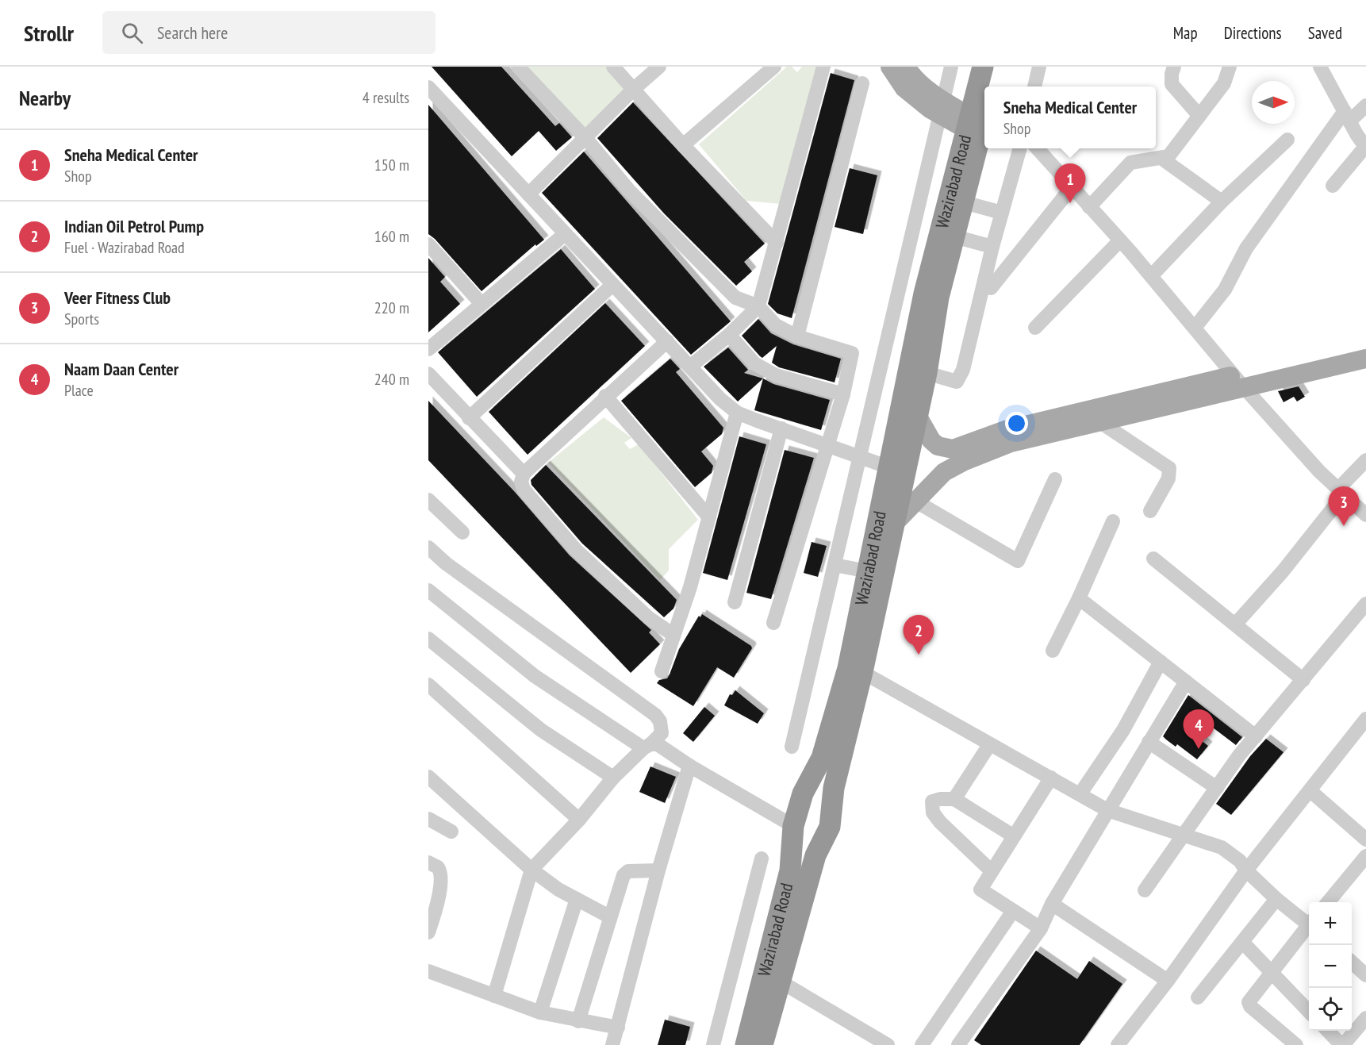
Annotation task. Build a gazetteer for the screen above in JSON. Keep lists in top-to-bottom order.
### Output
{
  "streets": {
    "highway": ["Wazirabad Road"]
  },
  "north": "right",
  "page": {
    "header": "Strollr",
    "search": "Search here",
    "nav": ["Map", "Directions", "Saved"],
    "heading": ["Nearby", "4 results"],
    "popup": ["Sneha Medical Center", "Shop"],
    "list": [
      {
        "mark": "1",
        "name": "Sneha Medical Center",
        "note": "Shop",
        "value": "150 m"
      },
      {
        "mark": "2",
        "name": "Indian Oil Petrol Pump",
        "note": "Fuel · Wazirabad Road",
        "value": "160 m"
      },
      {
        "mark": "3",
        "name": "Veer Fitness Club",
        "note": "Sports",
        "value": "220 m"
      },
      {
        "mark": "4",
        "name": "Naam Daan Center",
        "note": "Place",
        "value": "240 m"
      }
    ],
    "pins": [
      "1",
      "3",
      "2",
      "4"
    ],
    "map_buttons": ["+", "−"]
  }
}
